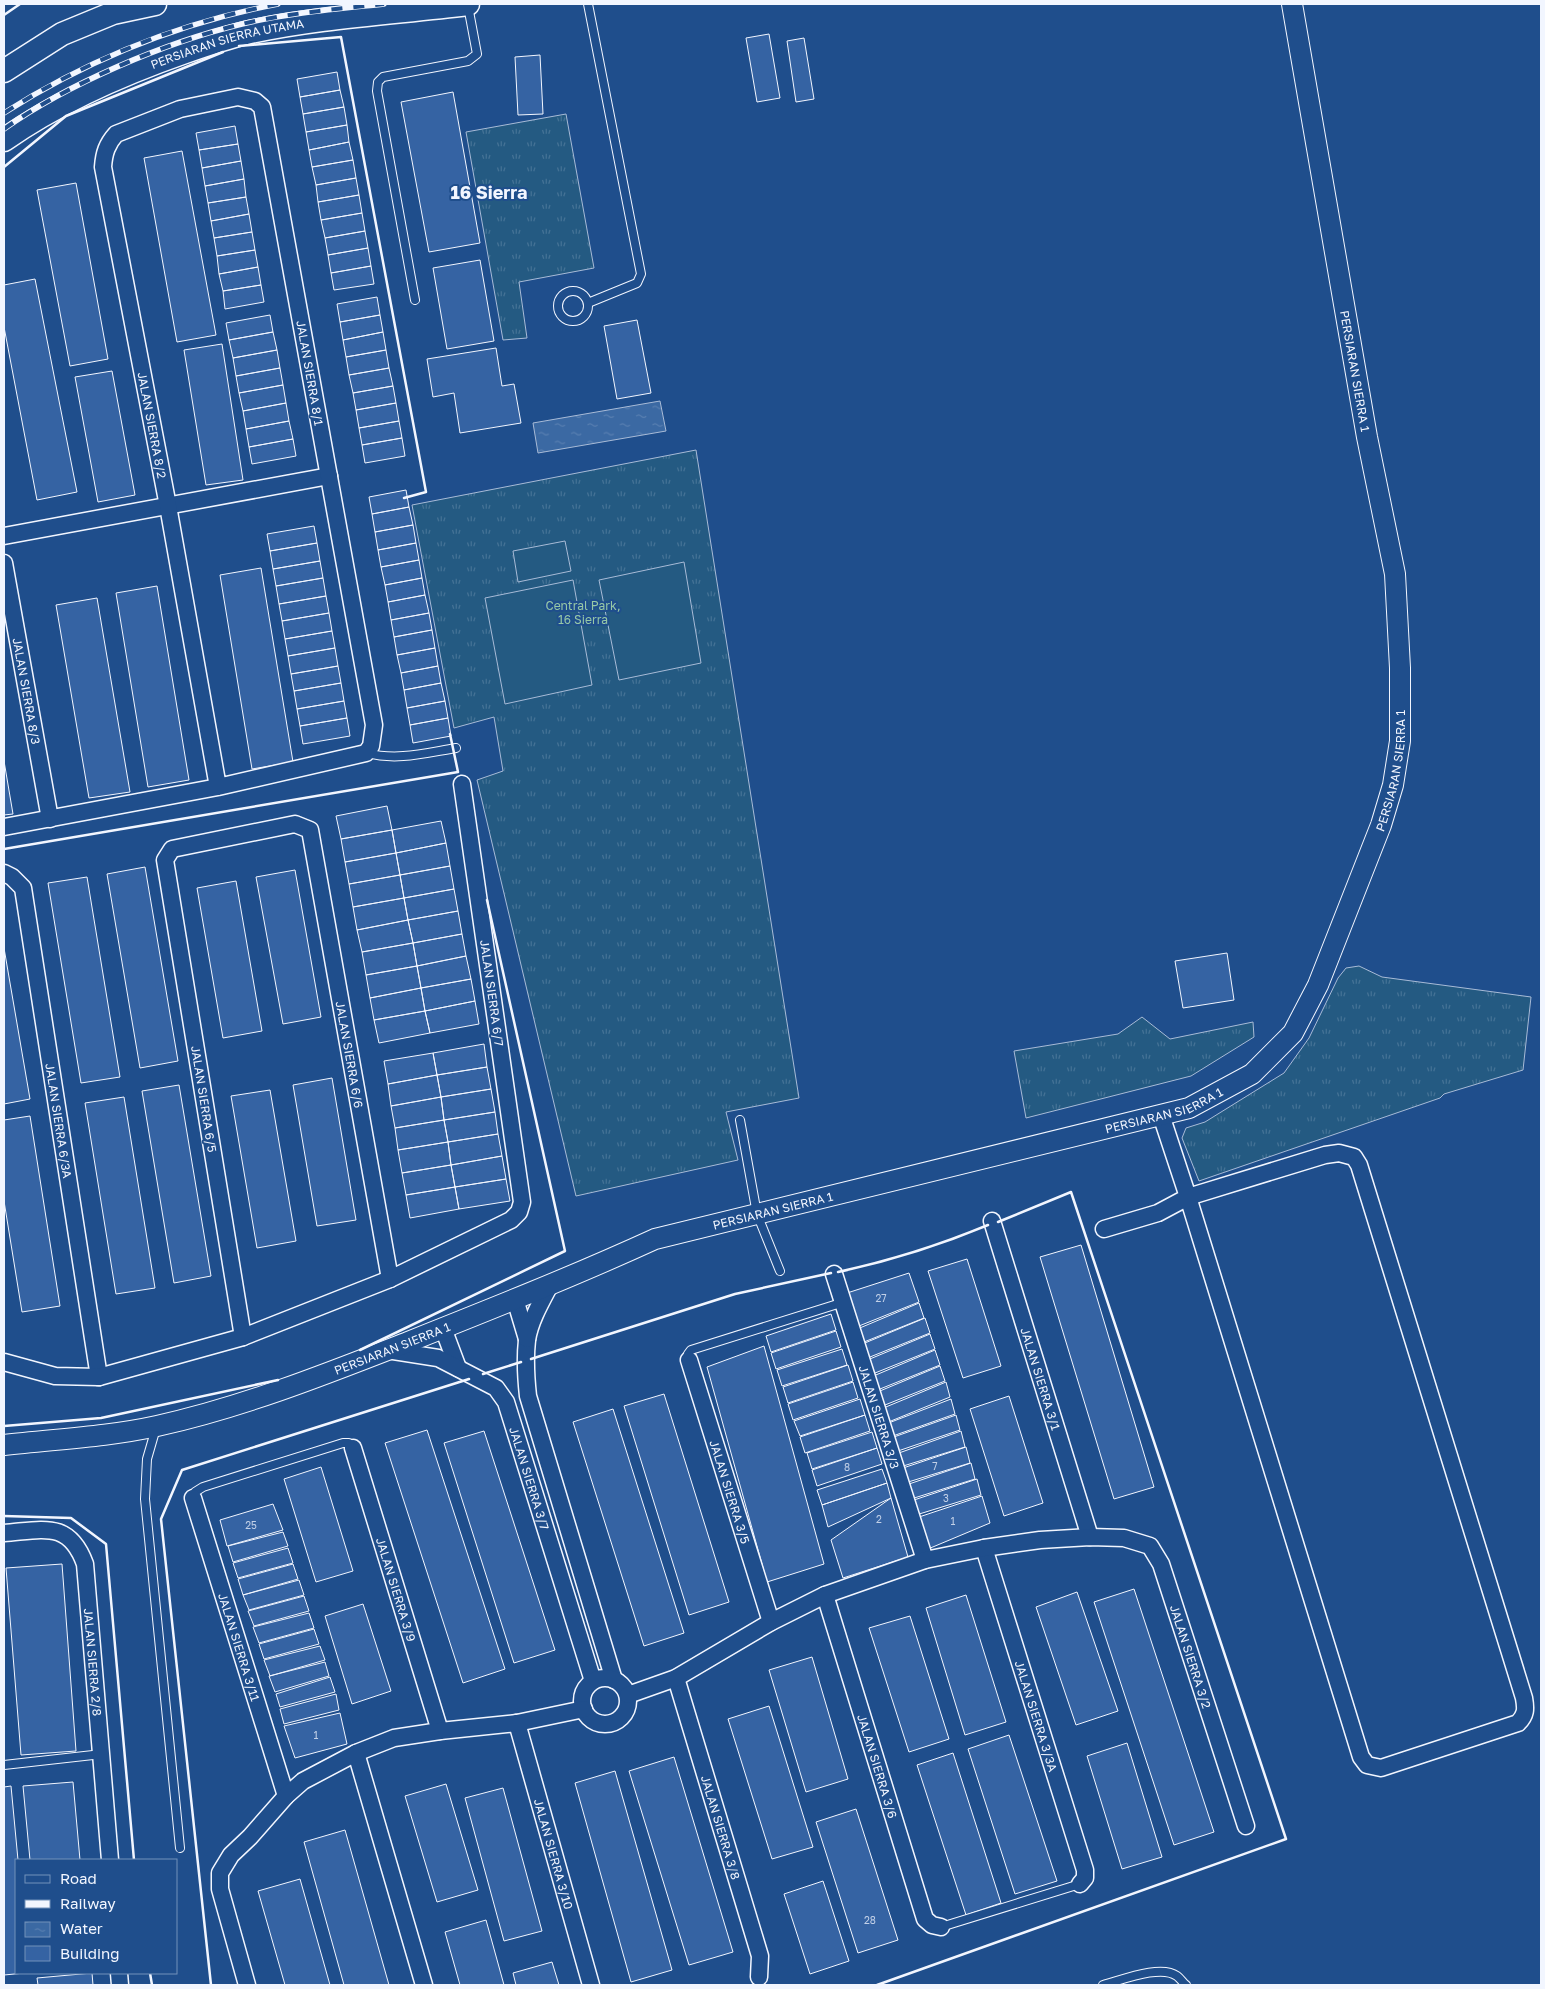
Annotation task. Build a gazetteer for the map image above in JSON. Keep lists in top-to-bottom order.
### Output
{
  "streets": {
    "main road": ["PERSIARAN SIERRA UTAMA"],
    "street": [
      "PERSIARAN SIERRA 1",
      "JALAN SIERRA 8/1",
      "JALAN SIERRA 8/2",
      "JALAN SIERRA 8/3",
      "JALAN SIERRA 6/7",
      "JALAN SIERRA 6/6",
      "JALAN SIERRA 6/5",
      "JALAN SIERRA 6/3A",
      "JALAN SIERRA 3/1",
      "JALAN SIERRA 3/3",
      "JALAN SIERRA 3/7",
      "JALAN SIERRA 3/5",
      "JALAN SIERRA 3/9",
      "JALAN SIERRA 3/11",
      "JALAN SIERRA 3/2",
      "JALAN SIERRA 2/8",
      "JALAN SIERRA 3/3A",
      "JALAN SIERRA 3/6",
      "JALAN SIERRA 3/8",
      "JALAN SIERRA 3/10"
    ]
  },
  "crossings": [
    ["PERSIARAN SIERRA 1", "JALAN SIERRA 3/7"],
    ["JALAN SIERRA 8/1", "JALAN SIERRA 8/2"],
    ["JALAN SIERRA 6/7", "JALAN SIERRA 6/6"],
    ["JALAN SIERRA 6/6", "JALAN SIERRA 6/5"],
    ["JALAN SIERRA 3/1", "JALAN SIERRA 3/2"],
    ["JALAN SIERRA 3/3", "JALAN SIERRA 3/2"],
    ["JALAN SIERRA 3/7", "JALAN SIERRA 3/2"],
    ["JALAN SIERRA 3/5", "JALAN SIERRA 3/2"],
    ["JALAN SIERRA 3/2", "JALAN SIERRA 3/3A"],
    ["JALAN SIERRA 3/2", "JALAN SIERRA 3/6"],
    ["JALAN SIERRA 3/2", "JALAN SIERRA 3/8"]
  ],
  "districts": ["16 Sierra"],
  "parks": ["Central Park, 16 Sierra"],
  "house_numbers": [
    "27",
    "7",
    "8",
    "3",
    "2",
    "1",
    "25",
    "1",
    "28"
  ],
  "legend": [
    "Road",
    "Railway",
    "Water",
    "Building"
  ]
}
